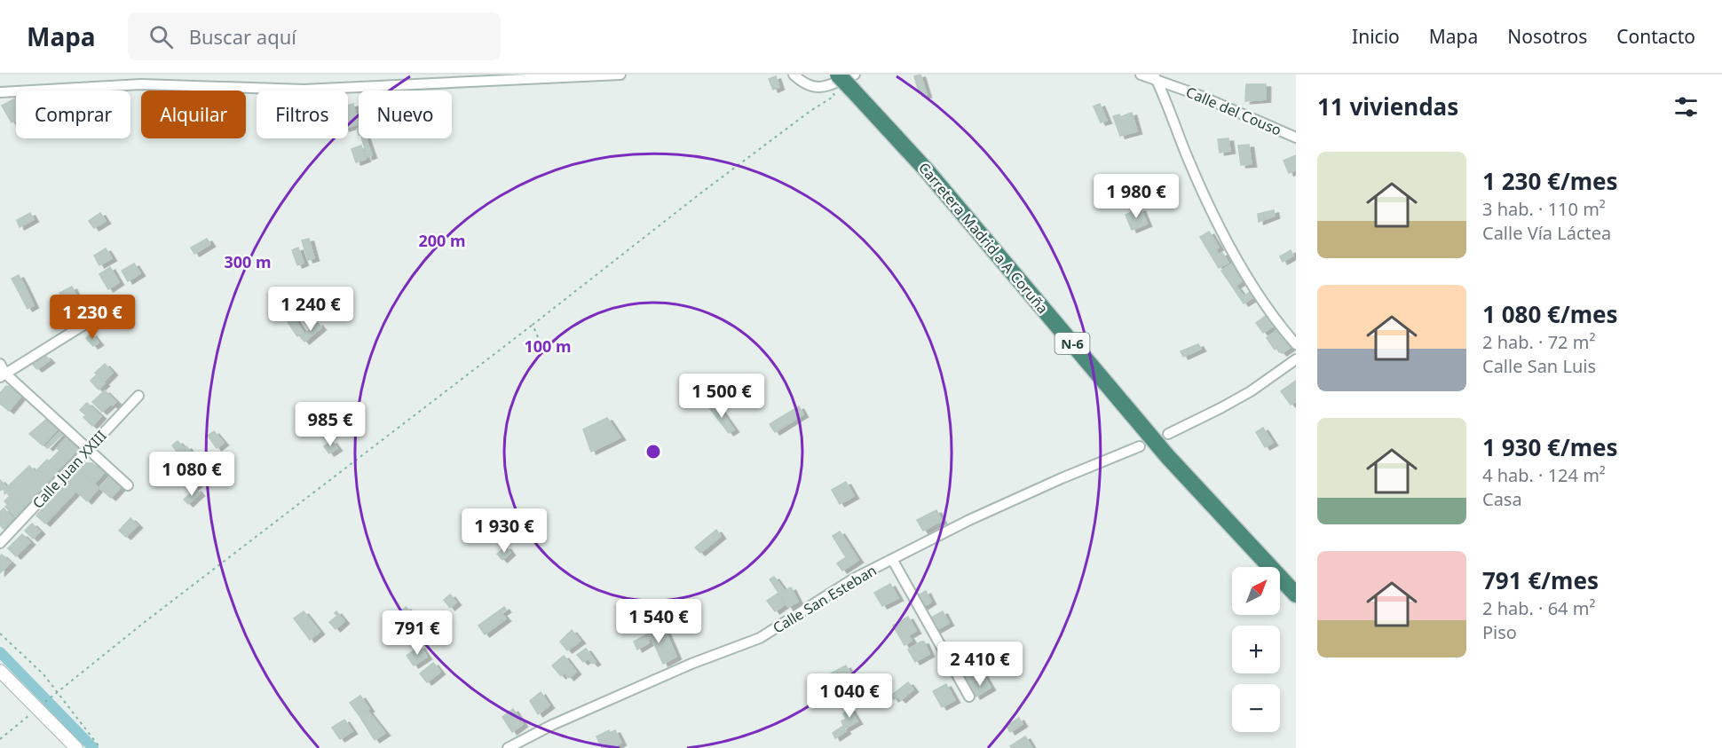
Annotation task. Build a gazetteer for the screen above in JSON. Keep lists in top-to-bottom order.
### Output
{
  "streets": {
    "highway": ["Carretera Madrid a A Coruña", "N-6"],
    "street": ["Calle del Couso", "Calle Juan XXIII", "Calle San Esteban"]
  },
  "north": "top right",
  "page": {
    "header": "Mapa",
    "search": "Buscar aquí",
    "nav": [
      "Inicio",
      "Mapa",
      "Nosotros",
      "Contacto"
    ],
    "heading": "11 viviendas",
    "chip": [
      "Comprar",
      "Alquilar",
      "Filtros",
      "Nuevo"
    ],
    "list": [
      {
        "name": "1 230 €/mes",
        "note": "3 hab. · 110 m² · Calle Vía Láctea"
      },
      {
        "name": "1 080 €/mes",
        "note": "2 hab. · 72 m² · Calle San Luis"
      },
      {
        "name": "1 930 €/mes",
        "note": "4 hab. · 124 m² · Casa"
      },
      {
        "name": "791 €/mes",
        "note": "2 hab. · 64 m² · Piso"
      }
    ],
    "price": [
      "1 980 €",
      "1 240 €",
      "1 230 €",
      "1 500 €",
      "985 €",
      "1 080 €",
      "1 930 €",
      "1 540 €",
      "791 €",
      "2 410 €",
      "1 040 €"
    ],
    "map_buttons": ["+", "−"]
  },
  "rings": ["200 m", "300 m", "100 m"]
}
